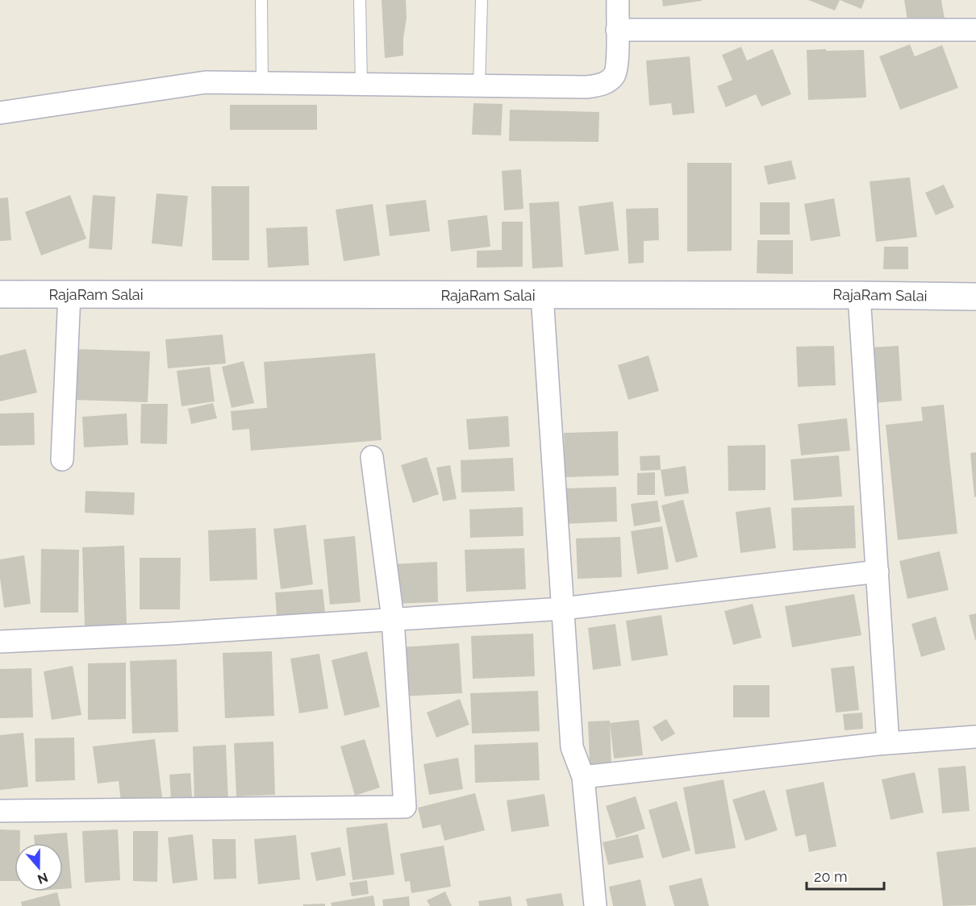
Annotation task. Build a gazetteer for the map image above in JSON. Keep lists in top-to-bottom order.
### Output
{
  "streets": {
    "street": ["RajaRam Salai"]
  },
  "scale_bar": "20 m",
  "north": "bottom"
}
